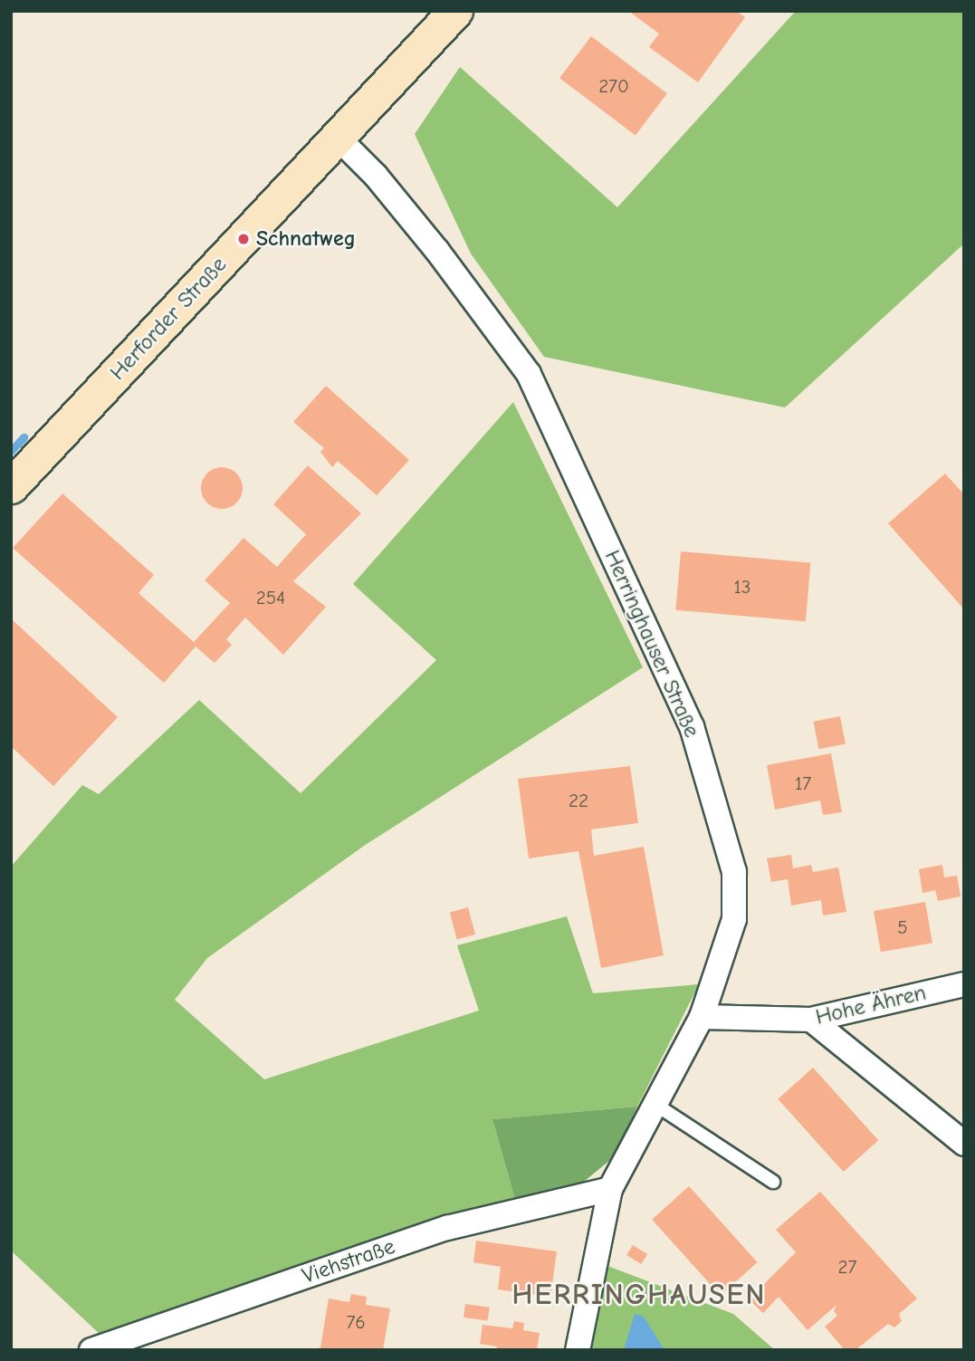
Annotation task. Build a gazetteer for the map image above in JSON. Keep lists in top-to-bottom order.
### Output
{
  "streets": {
    "main road": ["Herforder Straße"],
    "street": ["Herringhauser Straße", "Hohe Ähren", "Viehstraße"]
  },
  "crossings": [
    ["Herforder Straße", "Herringhauser Straße"],
    ["Herringhauser Straße", "Hohe Ähren"],
    ["Herringhauser Straße", "Viehstraße"]
  ],
  "districts": ["HERRINGHAUSEN"],
  "places": ["Schnatweg"],
  "house_numbers": [
    "270",
    "13",
    "254",
    "17",
    "22",
    "5",
    "27",
    "76"
  ]
}
